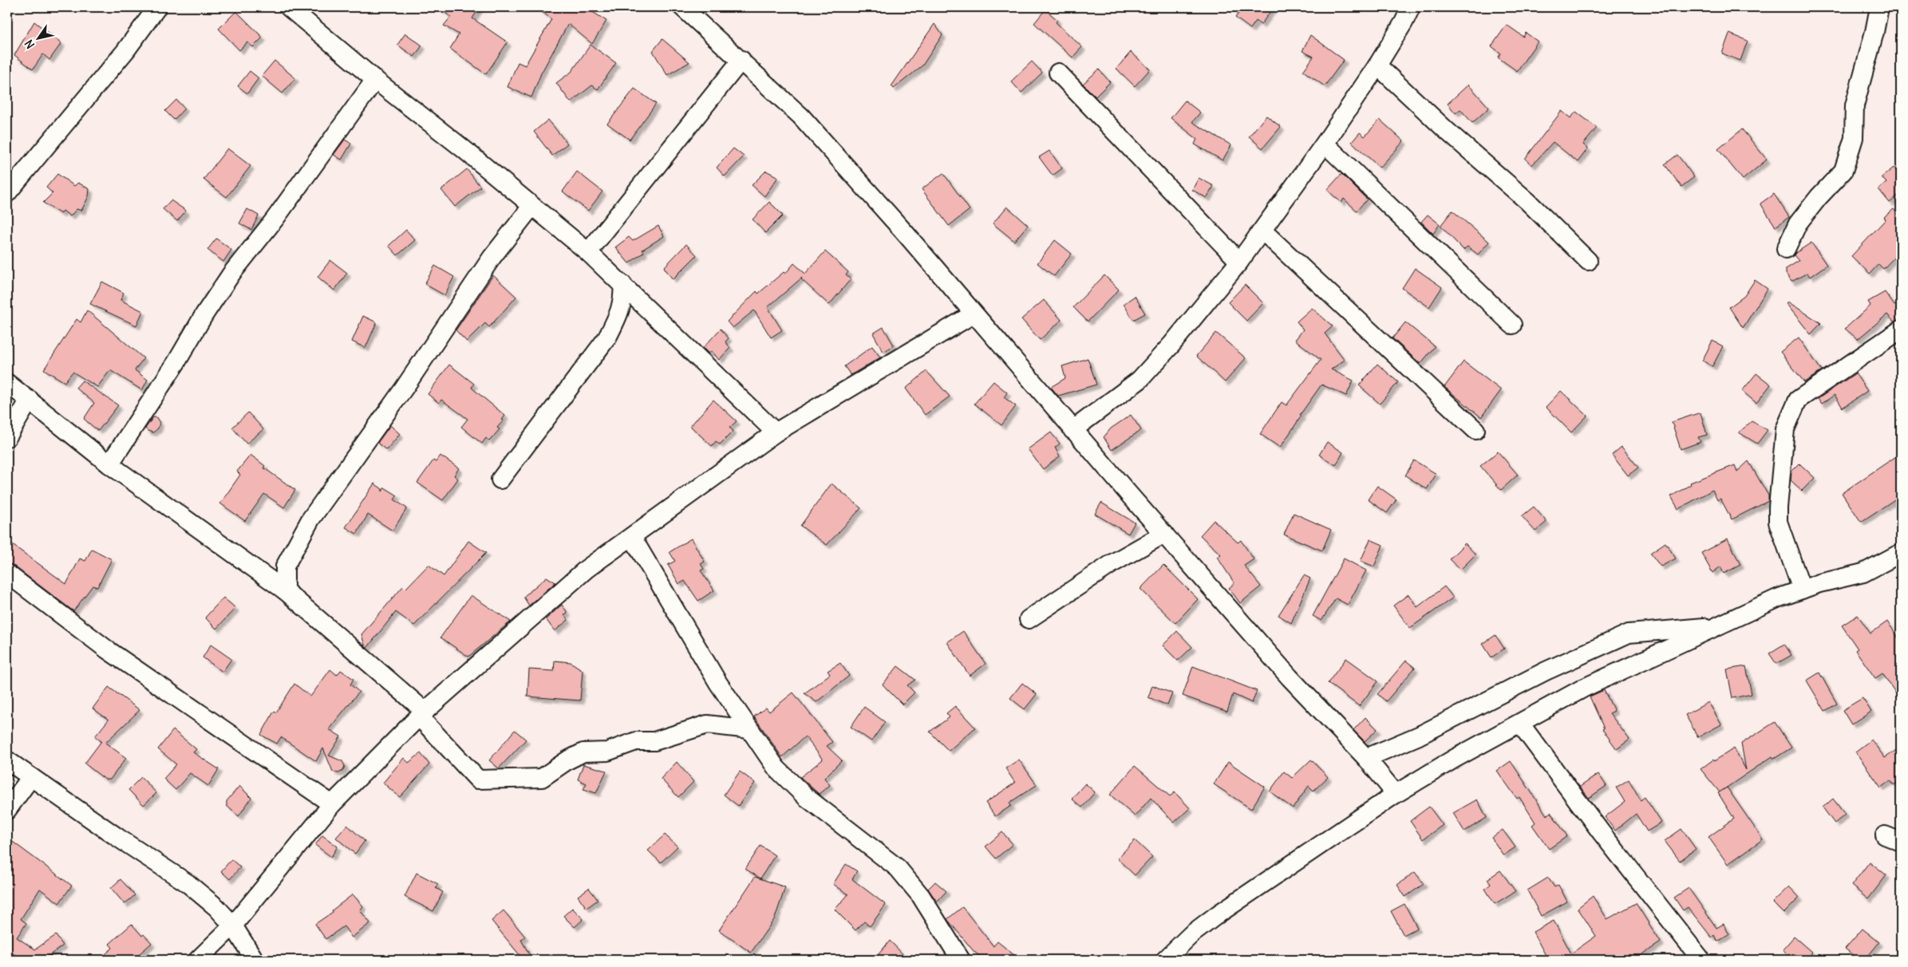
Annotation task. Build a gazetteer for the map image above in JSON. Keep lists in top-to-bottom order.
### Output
{
  "north": "bottom left"
}
